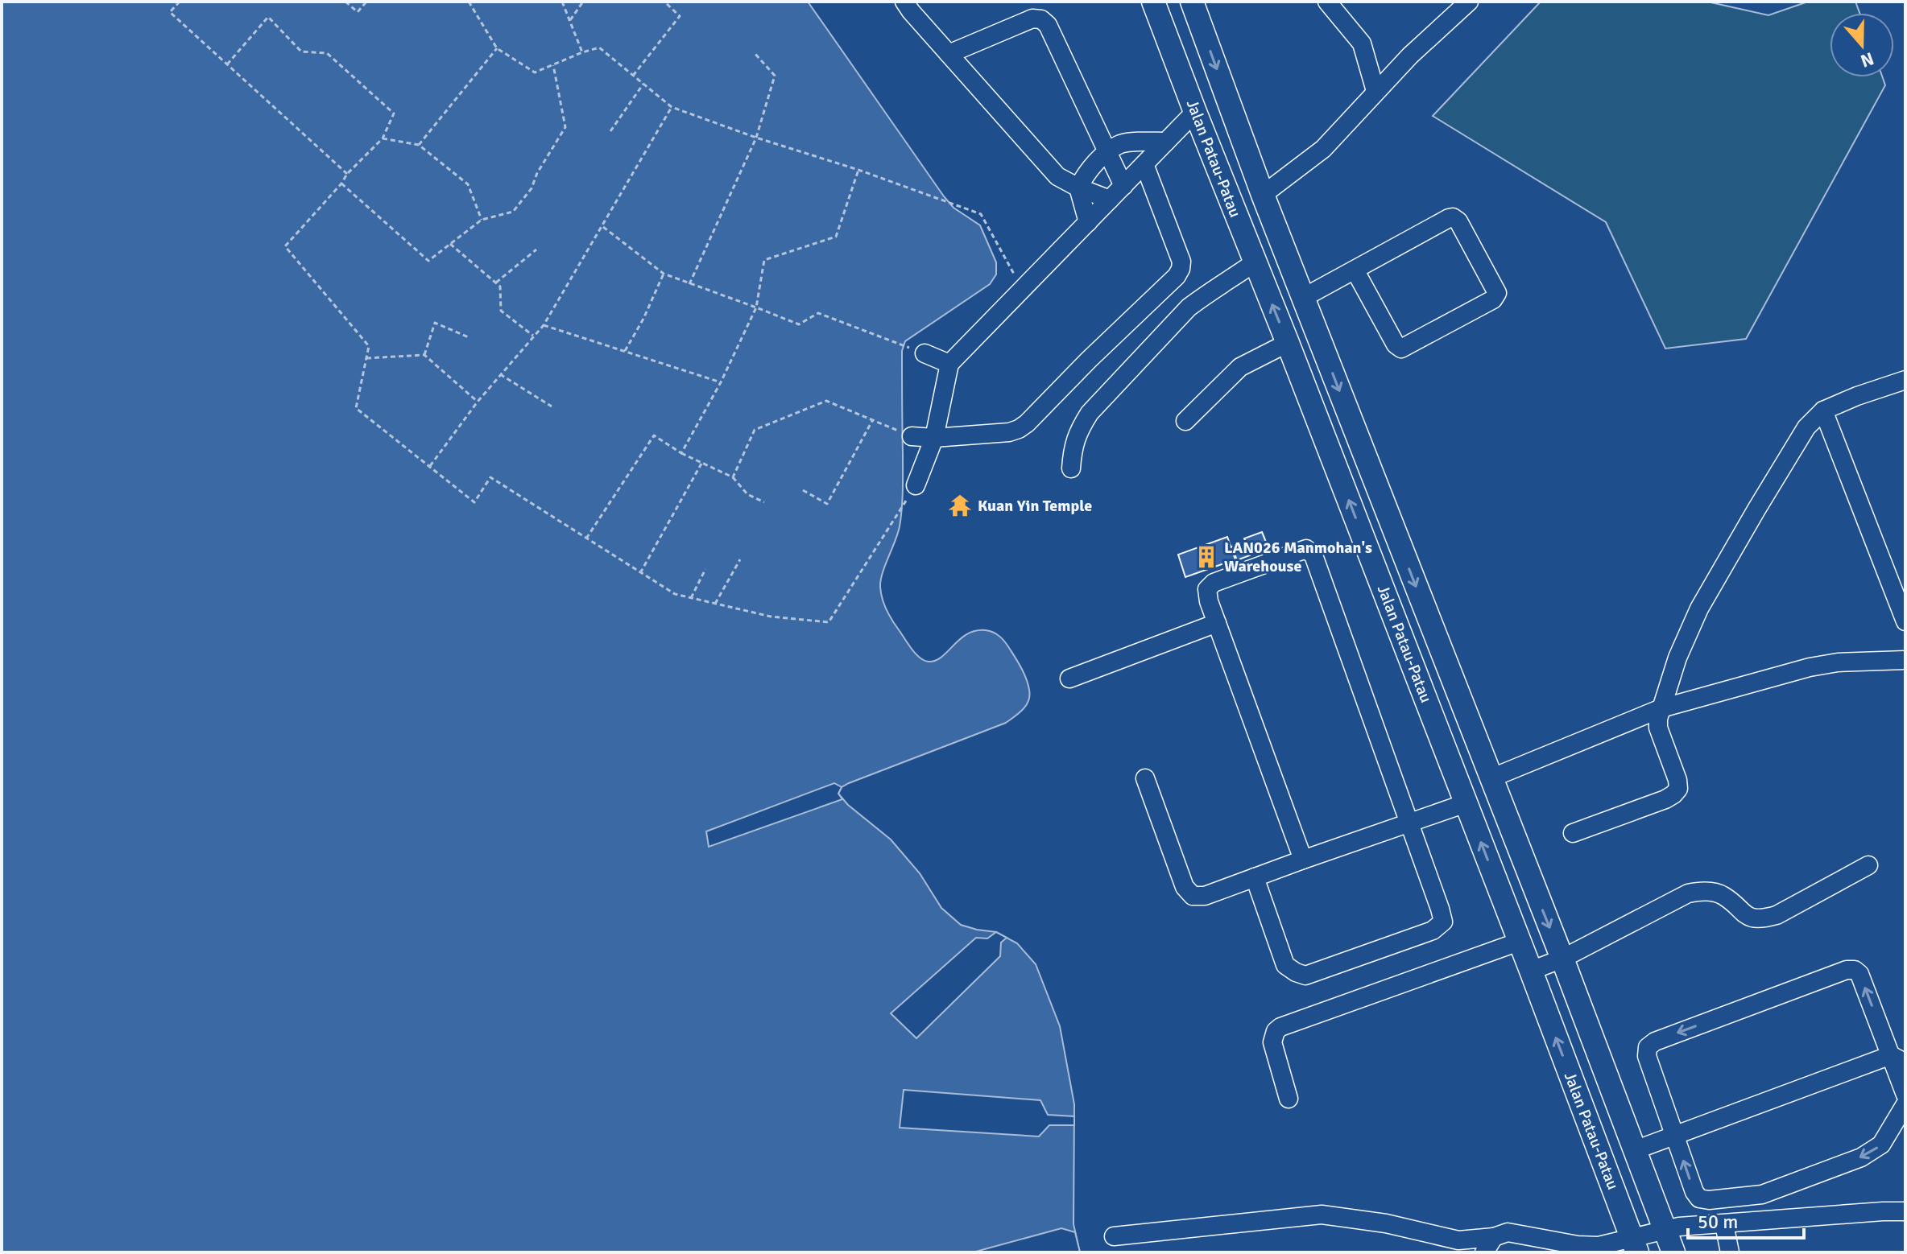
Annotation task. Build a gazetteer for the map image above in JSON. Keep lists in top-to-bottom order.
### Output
{
  "streets": {
    "main road": ["Jalan Patau-Patau"]
  },
  "places": {
    "temple": ["Kuan Yin Temple"],
    "building": ["LAN026 Manmohan's Warehouse"]
  },
  "scale_bar": "50 m",
  "north": "bottom"
}
